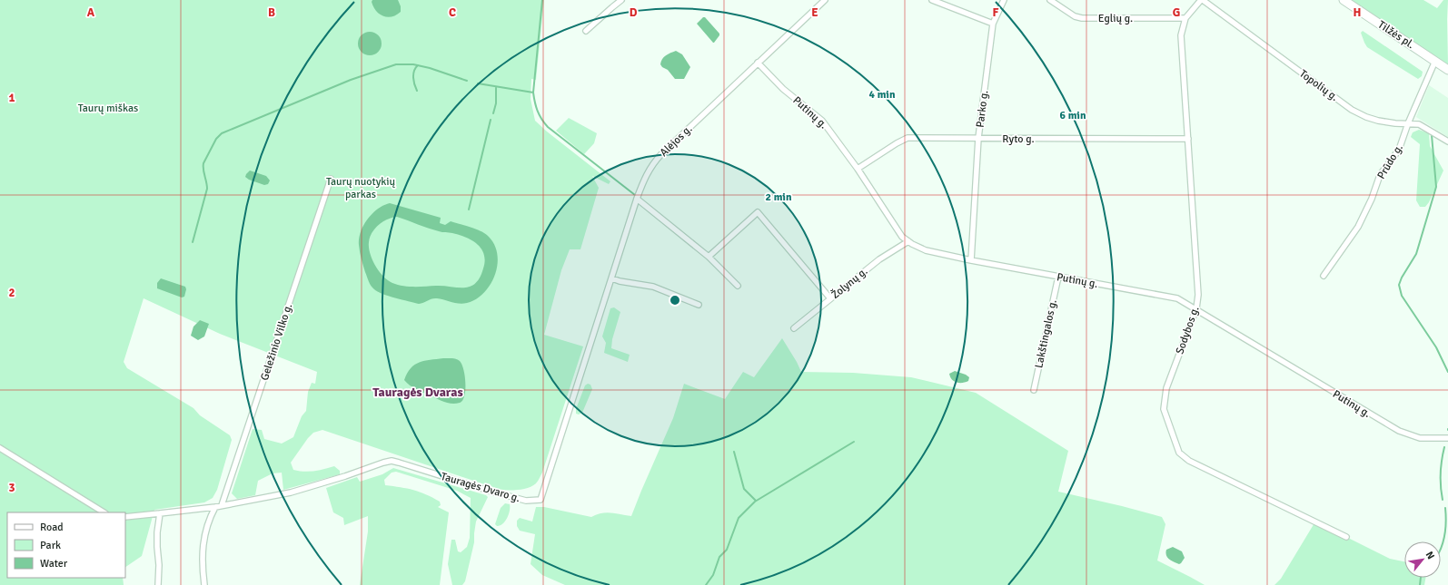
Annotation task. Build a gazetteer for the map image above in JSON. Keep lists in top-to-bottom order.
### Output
{
  "streets": {
    "highway": ["Tilžės pl."],
    "street": [
      "Eglių g.",
      "Topolių g.",
      "Parko g.",
      "Putinų g.",
      "Ryto g.",
      "Alėjos g.",
      "Prūdo g.",
      "Žolynų g.",
      "Sodybos g.",
      "Lakštingalos g.",
      "Geležinio Vilko g.",
      "Tauragės Dvaro g."
    ]
  },
  "crossings": [
    ["Eglių g.", "Sodybos g."],
    ["Tilžės pl.", "Prūdo g."],
    ["Topolių g.", "Prūdo g."],
    ["Topolių g.", "Sodybos g."],
    ["Parko g.", "Putinų g."],
    ["Parko g.", "Ryto g."],
    ["Putinų g.", "Ryto g."],
    ["Putinų g.", "Alėjos g."],
    ["Putinų g.", "Žolynų g."],
    ["Putinų g.", "Sodybos g."],
    ["Putinų g.", "Lakštingalos g."],
    ["Ryto g.", "Sodybos g."],
    ["Alėjos g.", "Tauragės Dvaro g."],
    ["Geležinio Vilko g.", "Tauragės Dvaro g."]
  ],
  "districts": ["Tauragės Dvaras"],
  "parks": ["Taurų miškas", "Taurų nuotykių parkas"],
  "legend": ["Road", "Park", "Water"],
  "north": "top right",
  "grid": {
    "columns": [
      "A",
      "B",
      "C",
      "D",
      "E",
      "F",
      "G",
      "H"
    ],
    "rows": ["1", "2", "3"]
  },
  "rings": ["4 min", "6 min", "2 min"]
}
